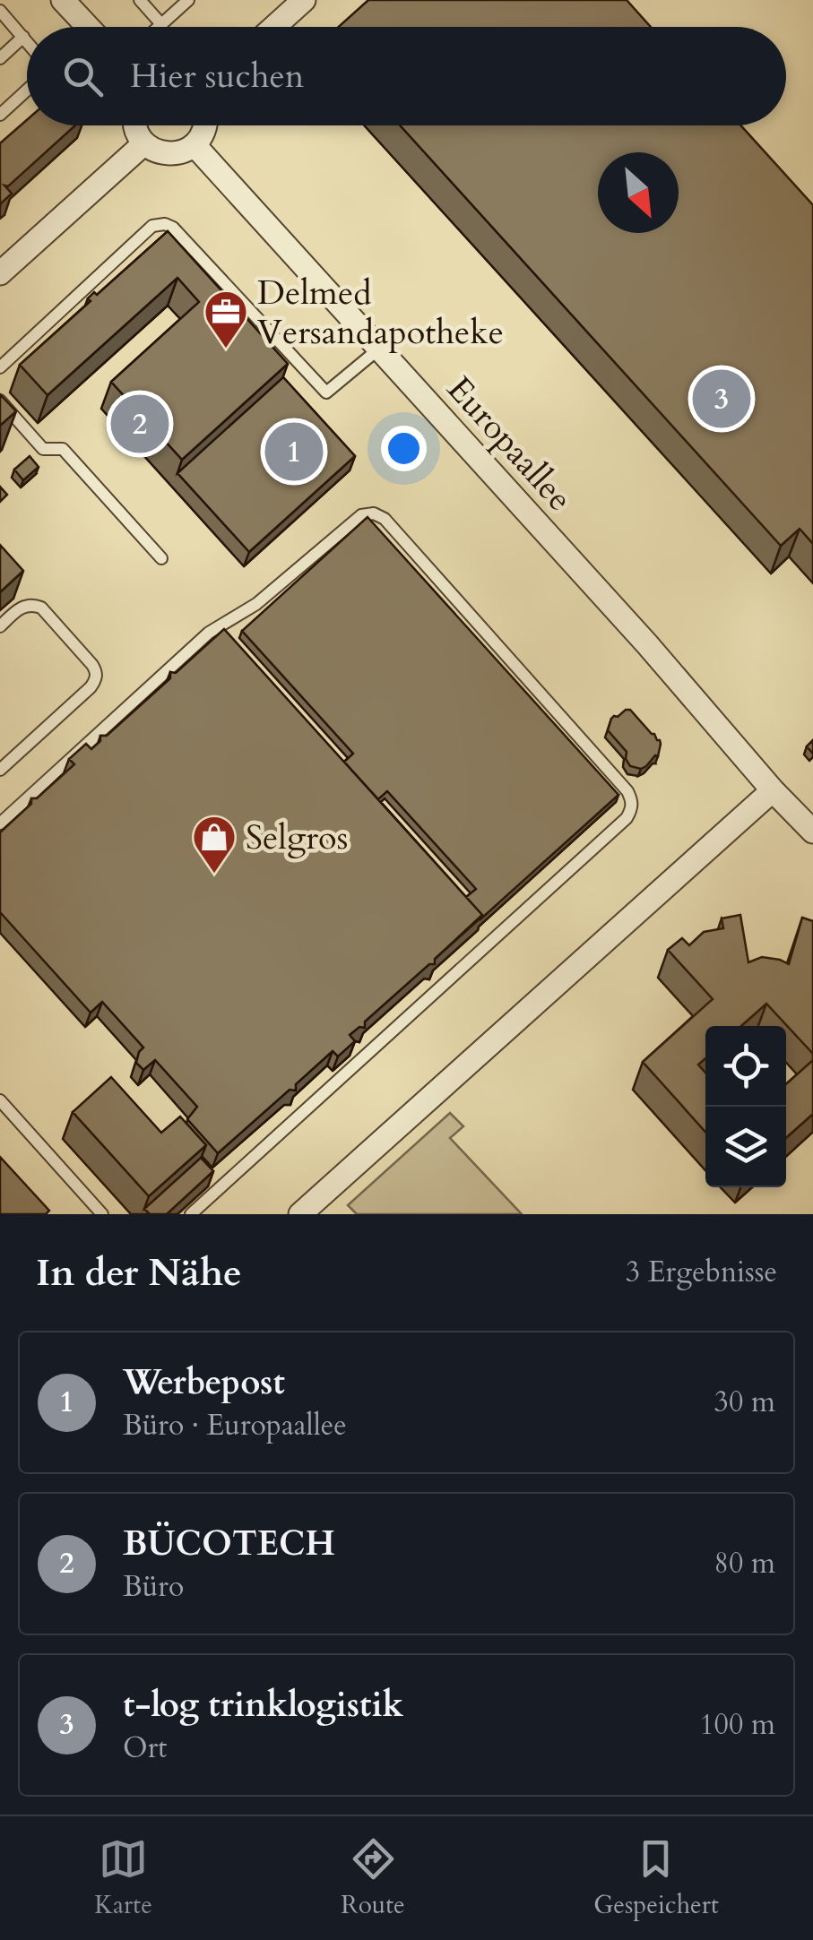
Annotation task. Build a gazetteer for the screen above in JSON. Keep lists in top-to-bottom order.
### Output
{
  "streets": {
    "street": ["Europaallee"]
  },
  "places": {
    "office": ["Delmed Versandapotheke"],
    "shop": ["Selgros"]
  },
  "north": "bottom right",
  "page": {
    "search": "Hier suchen",
    "pins": ["3", "2", "1"],
    "heading": ["In der Nähe", "3 Ergebnisse"],
    "list": [
      {
        "mark": "1",
        "name": "Werbepost",
        "note": "Büro · Europaallee",
        "value": "30 m"
      },
      {
        "mark": "2",
        "name": "BÜCOTECH",
        "note": "Büro",
        "value": "80 m"
      },
      {
        "mark": "3",
        "name": "t-log trinklogistik",
        "note": "Ort",
        "value": "100 m"
      }
    ],
    "nav": ["Karte", "Route", "Gespeichert"]
  }
}
